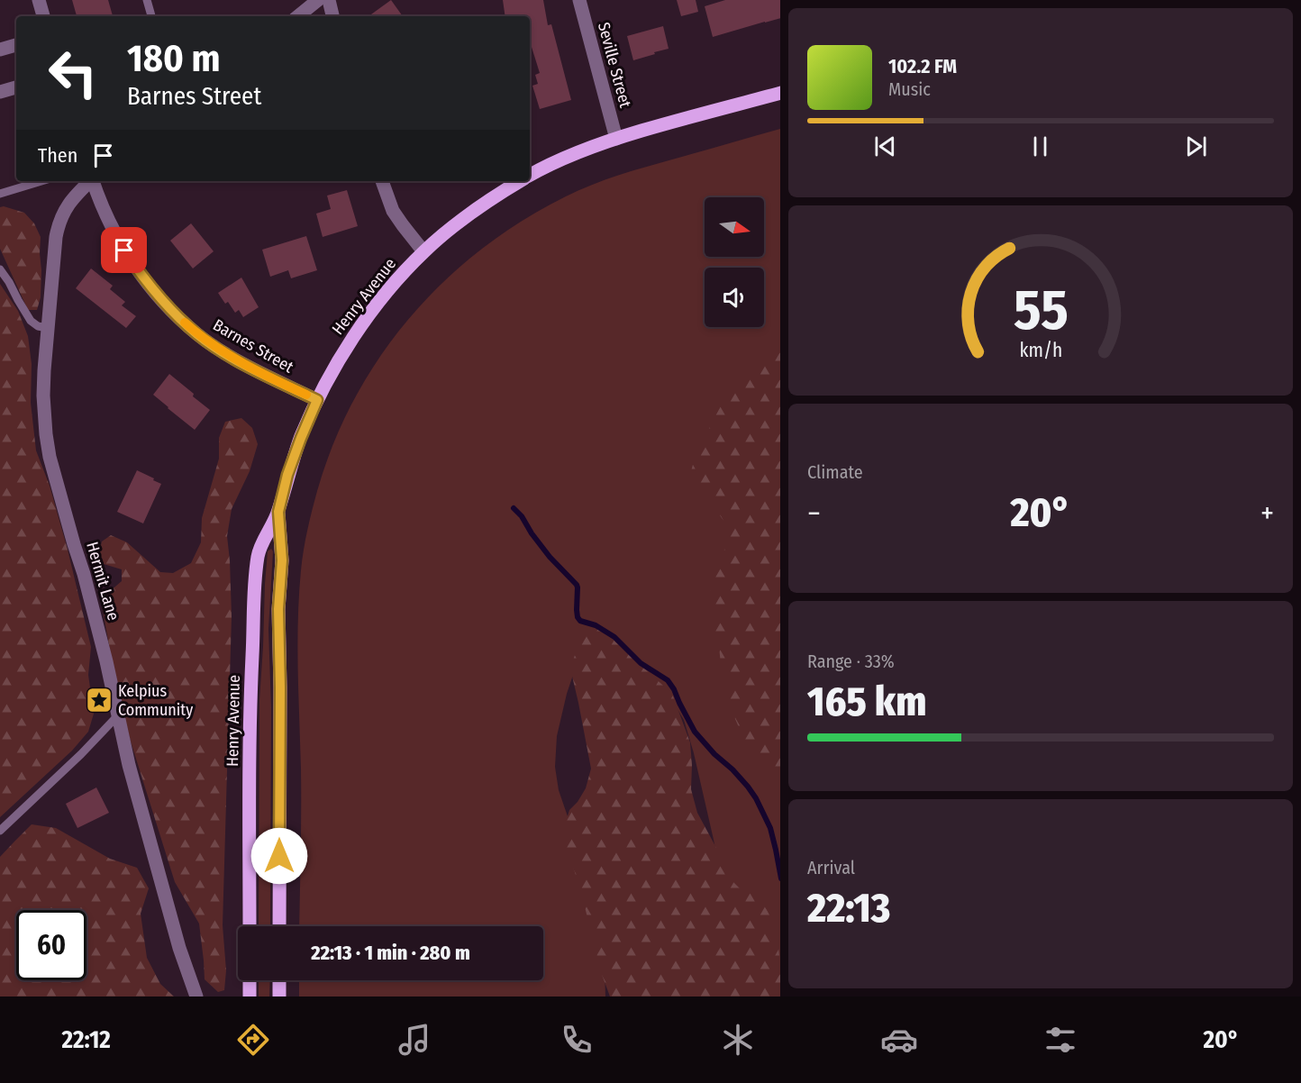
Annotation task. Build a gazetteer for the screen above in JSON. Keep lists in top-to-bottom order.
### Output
{
  "streets": {
    "main road": ["Henry Avenue"],
    "street": ["Seville Street", "Barnes Street", "Hermit Lane"]
  },
  "crossings": [
    ["Seville Street", "Henry Avenue"],
    ["Henry Avenue", "Barnes Street"]
  ],
  "places": {
    "place": ["Kelpius Community"]
  },
  "north": "right",
  "page": {
    "turn": ["180 m", "Barnes Street"],
    "song": ["102.2 FM", "Music"],
    "then": "Then",
    "tile": [
      "Climate",
      ["Range · 33%", "165 km"],
      ["Arrival", "22:13"]
    ],
    "heat": ["−", "20°", "+"],
    "limit": "60",
    "trip": "22:13 · 1 min · 280 m",
    "tabs": ["22:12", "20°"],
    "gauge": ["55", "km/h"]
  }
}
